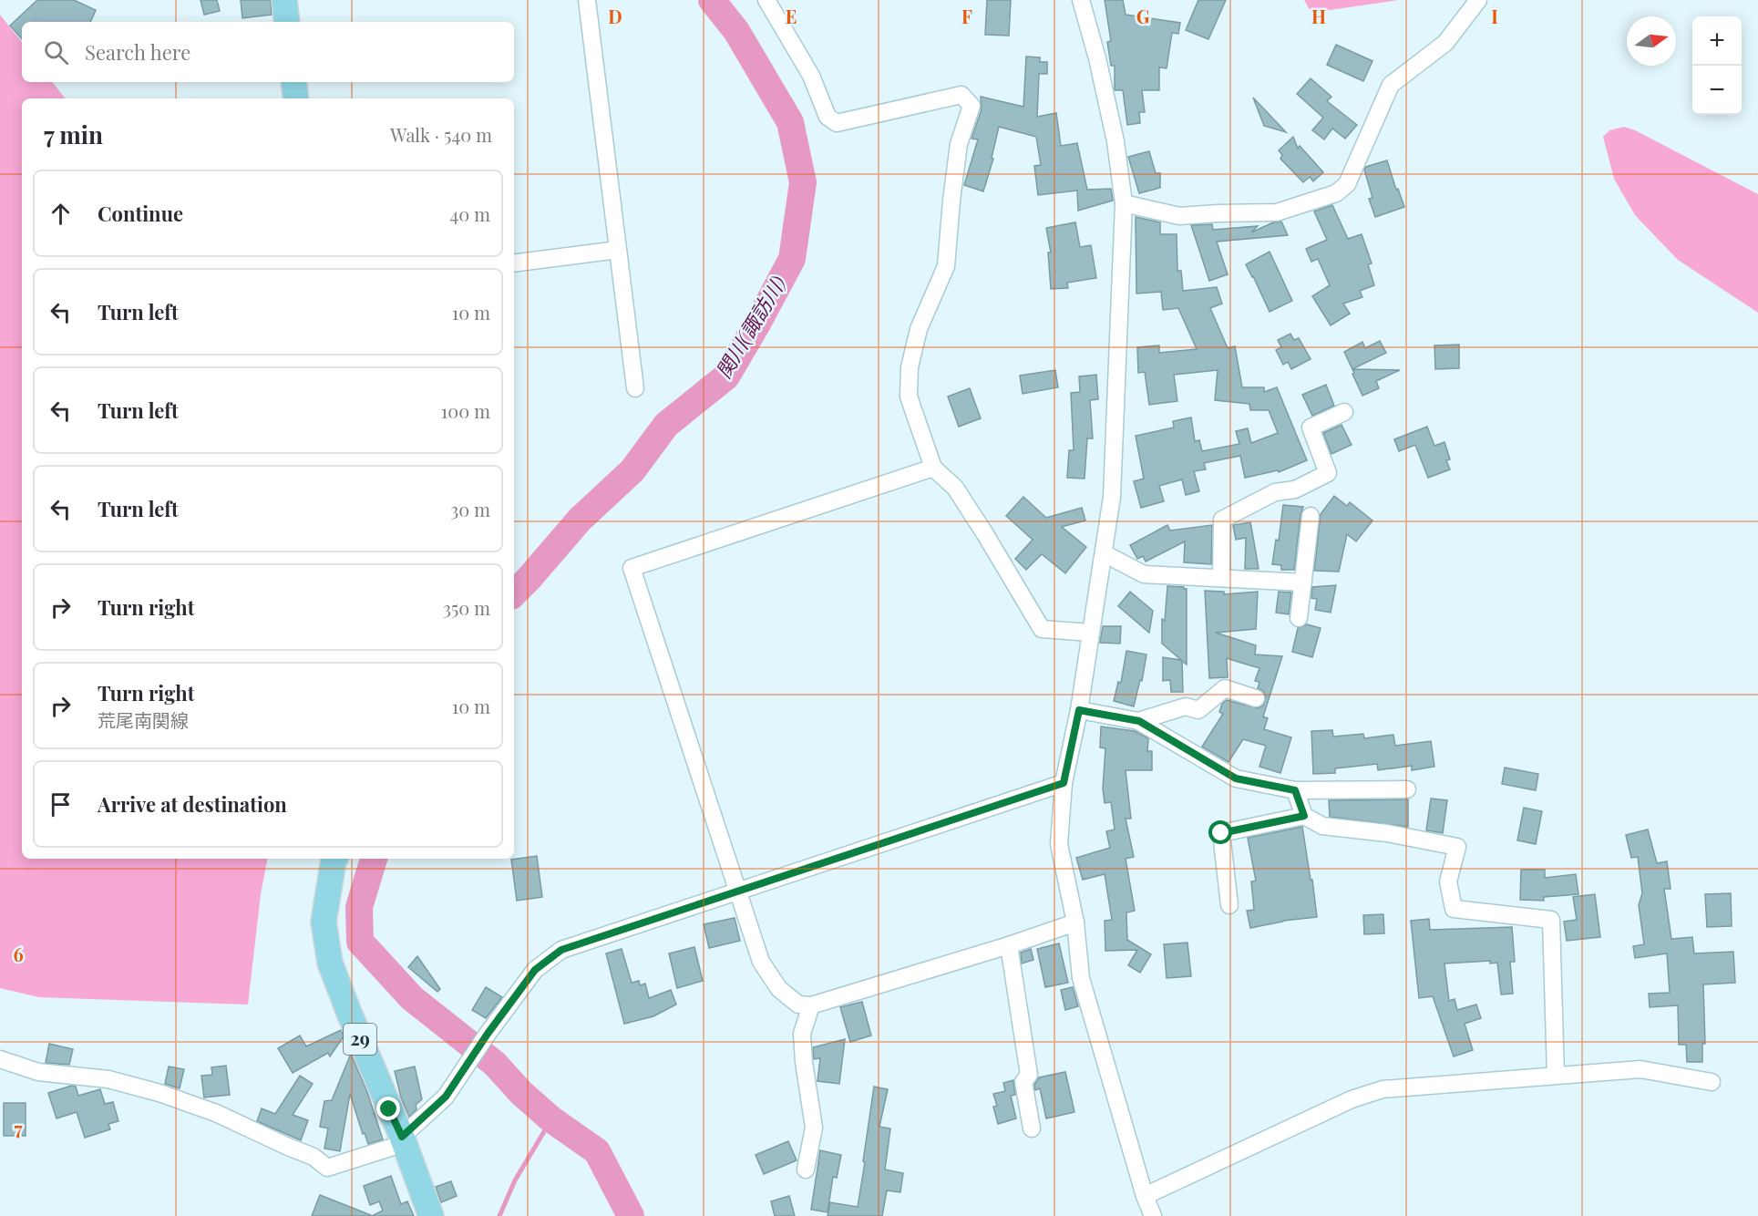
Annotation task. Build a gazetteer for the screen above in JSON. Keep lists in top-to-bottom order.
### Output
{
  "streets": {
    "main road": ["29"]
  },
  "water": ["関川(諏訪川)"],
  "north": "right",
  "page": {
    "map_buttons": ["+", "−"],
    "search": "Search here",
    "heading": ["7 min", "Walk · 540 m"],
    "list": [
      ["Continue", "40 m"],
      ["Turn left", "10 m"],
      ["Turn left", "100 m"],
      ["Turn left", "30 m"],
      ["Turn right", "350 m"],
      ["Turn right", "荒尾南関線", "10 m"],
      "Arrive at destination"
    ]
  },
  "grid": {
    "columns": [
      "D",
      "E",
      "F",
      "G",
      "H",
      "I"
    ],
    "rows": ["6", "7"]
  }
}
